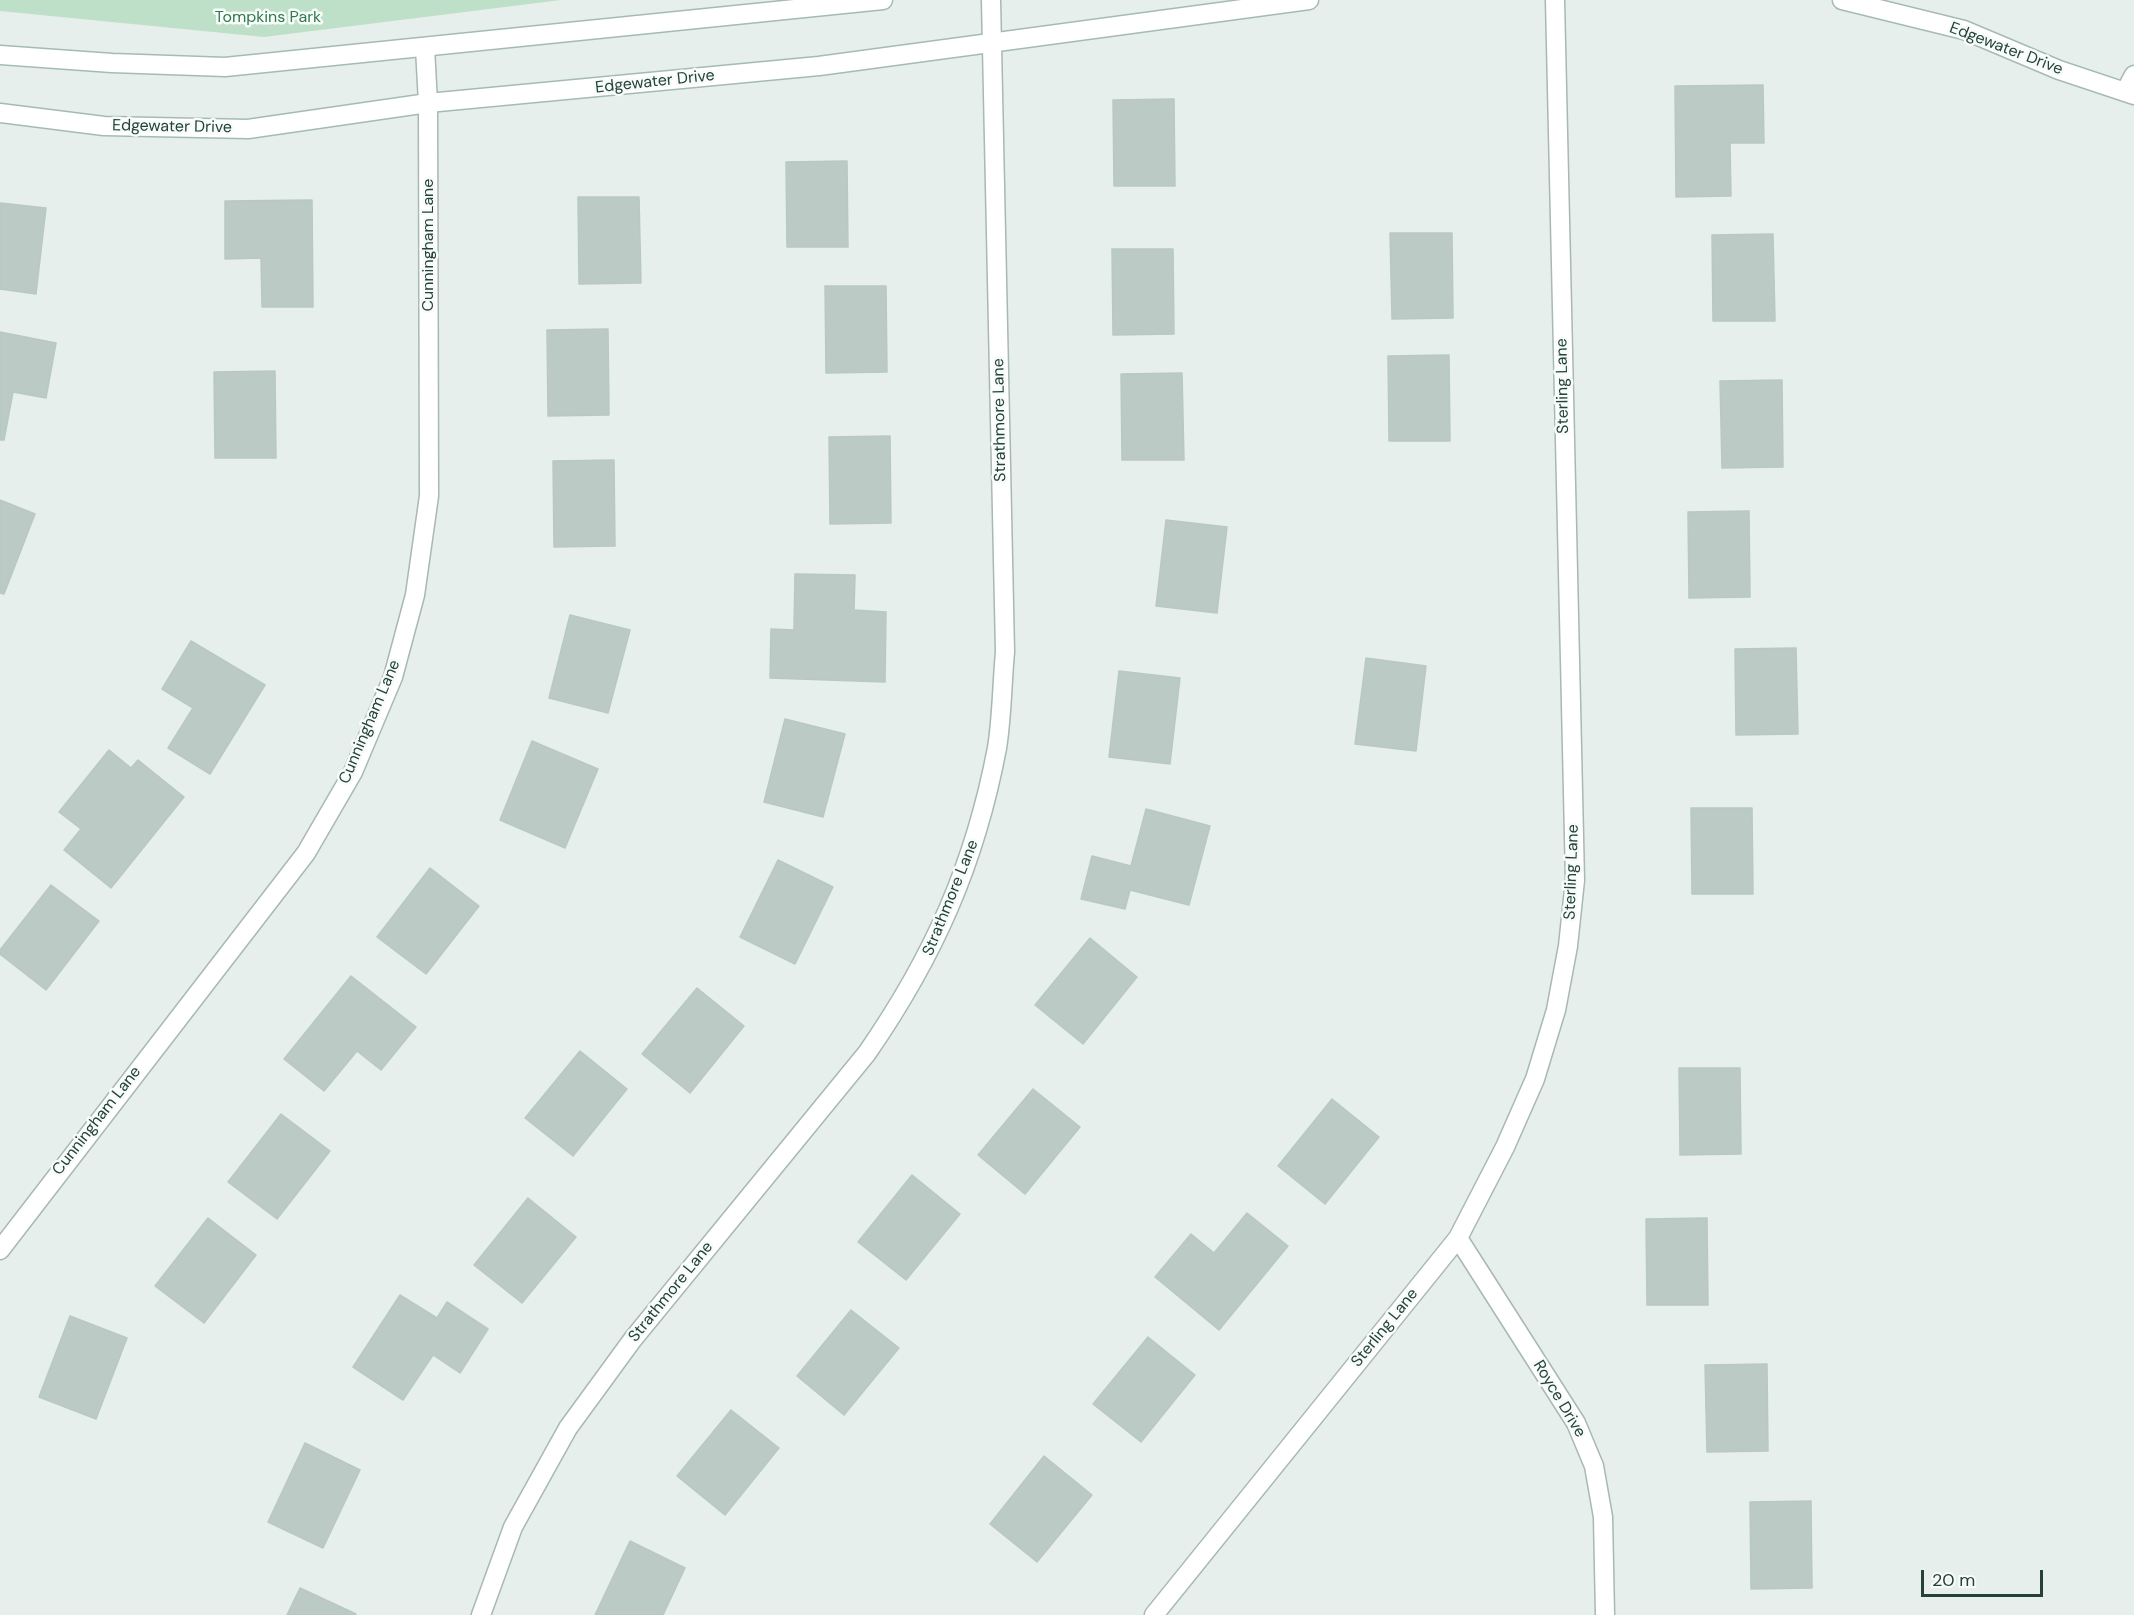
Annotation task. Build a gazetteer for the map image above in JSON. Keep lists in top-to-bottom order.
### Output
{
  "streets": {
    "street": [
      "Edgewater Drive",
      "Cunningham Lane",
      "Sterling Lane",
      "Strathmore Lane",
      "Royce Drive"
    ]
  },
  "crossings": [
    ["Edgewater Drive", "Cunningham Lane"],
    ["Edgewater Drive", "Strathmore Lane"],
    ["Sterling Lane", "Royce Drive"]
  ],
  "parks": ["Tompkins Park"],
  "scale_bar": "20 m"
}
